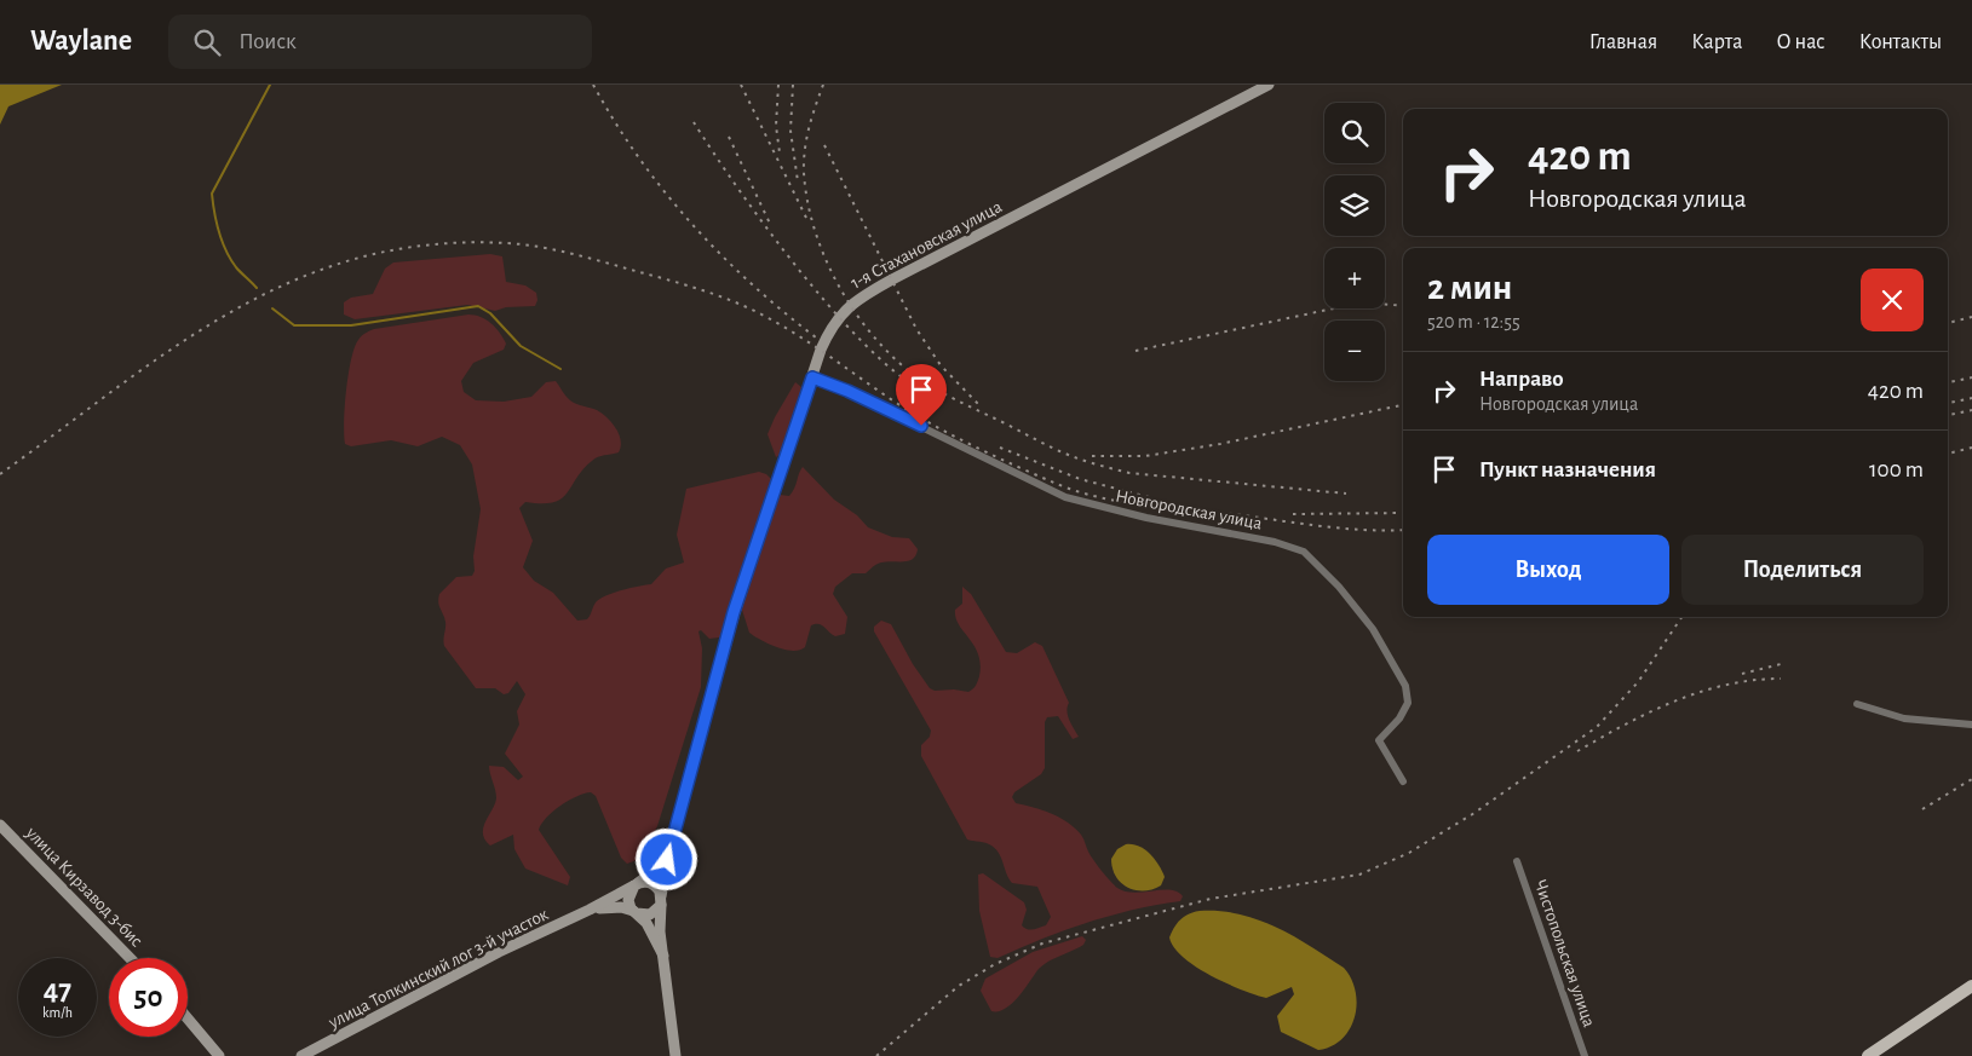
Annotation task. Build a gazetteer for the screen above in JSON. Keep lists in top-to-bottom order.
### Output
{
  "streets": {
    "main road": ["1-я Стахановская улица", "улица Кирзавод 3-бис", "улица Топкинский лог 3-й участок"],
    "street": ["Новгородская улица", "Чистопольская улица"]
  },
  "crossings": [
    ["1-я Стахановская улица", "Новгородская улица"],
    ["1-я Стахановская улица", "улица Топкинский лог 3-й участок"]
  ],
  "page": {
    "header": "Waylane",
    "search": "Поиск",
    "nav": [
      "Главная",
      "Карта",
      "О нас",
      "Контакты"
    ],
    "map_buttons": ["+", "−"],
    "turn": ["420 m", "Новгородская улица"],
    "heading": ["2 мин", "520 m · 12:55"],
    "list": [
      {
        "name": "Направо",
        "note": "Новгородская улица",
        "value": "420 m"
      },
      {
        "name": "Пункт назначения",
        "value": "100 m"
      }
    ],
    "buttons": ["Выход", "Поделиться"],
    "speed": "47 km/h",
    "limit": "50"
  }
}
